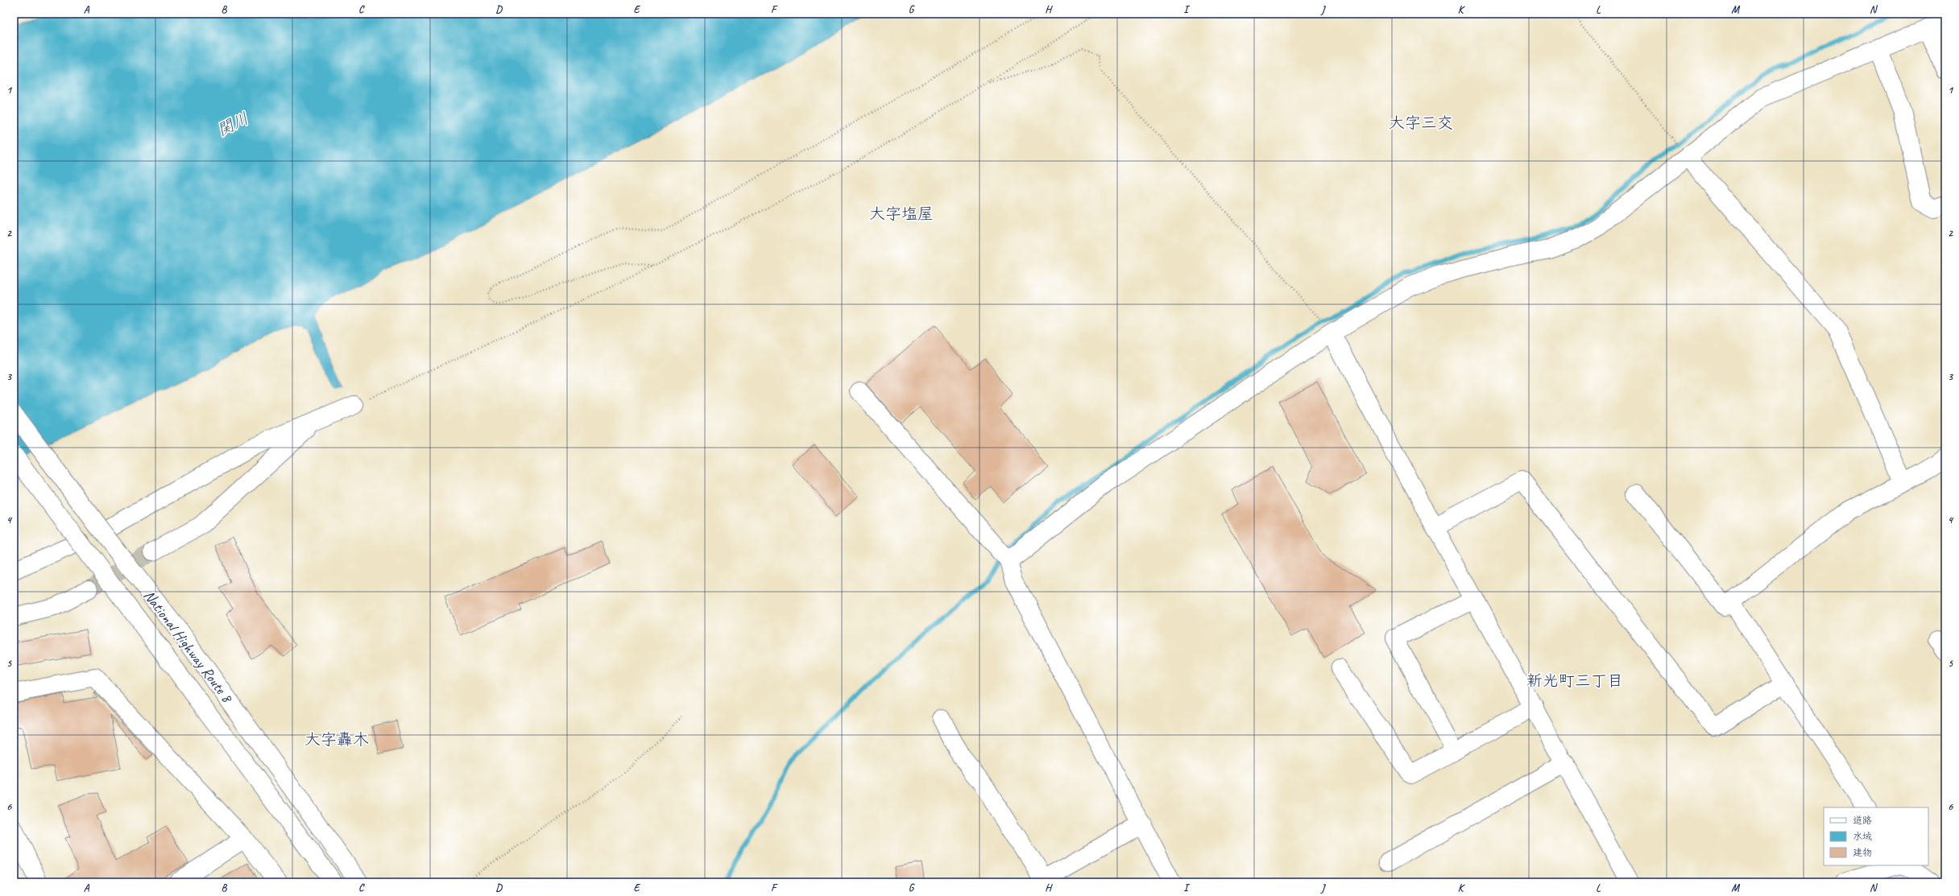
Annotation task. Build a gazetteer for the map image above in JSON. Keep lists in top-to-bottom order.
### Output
{
  "streets": {
    "main road": ["National Highway Route 8"]
  },
  "districts": [
    "大字三交",
    "大字塩屋",
    "新光町三丁目",
    "大字轟木"
  ],
  "water": ["関川"],
  "legend": ["道路", "水域", "建物"],
  "grid": {
    "columns": [
      "A",
      "B",
      "C",
      "D",
      "E",
      "F",
      "G",
      "H",
      "I",
      "J",
      "K",
      "L",
      "M",
      "N"
    ],
    "rows": [
      "1",
      "2",
      "3",
      "4",
      "5",
      "6"
    ]
  }
}
